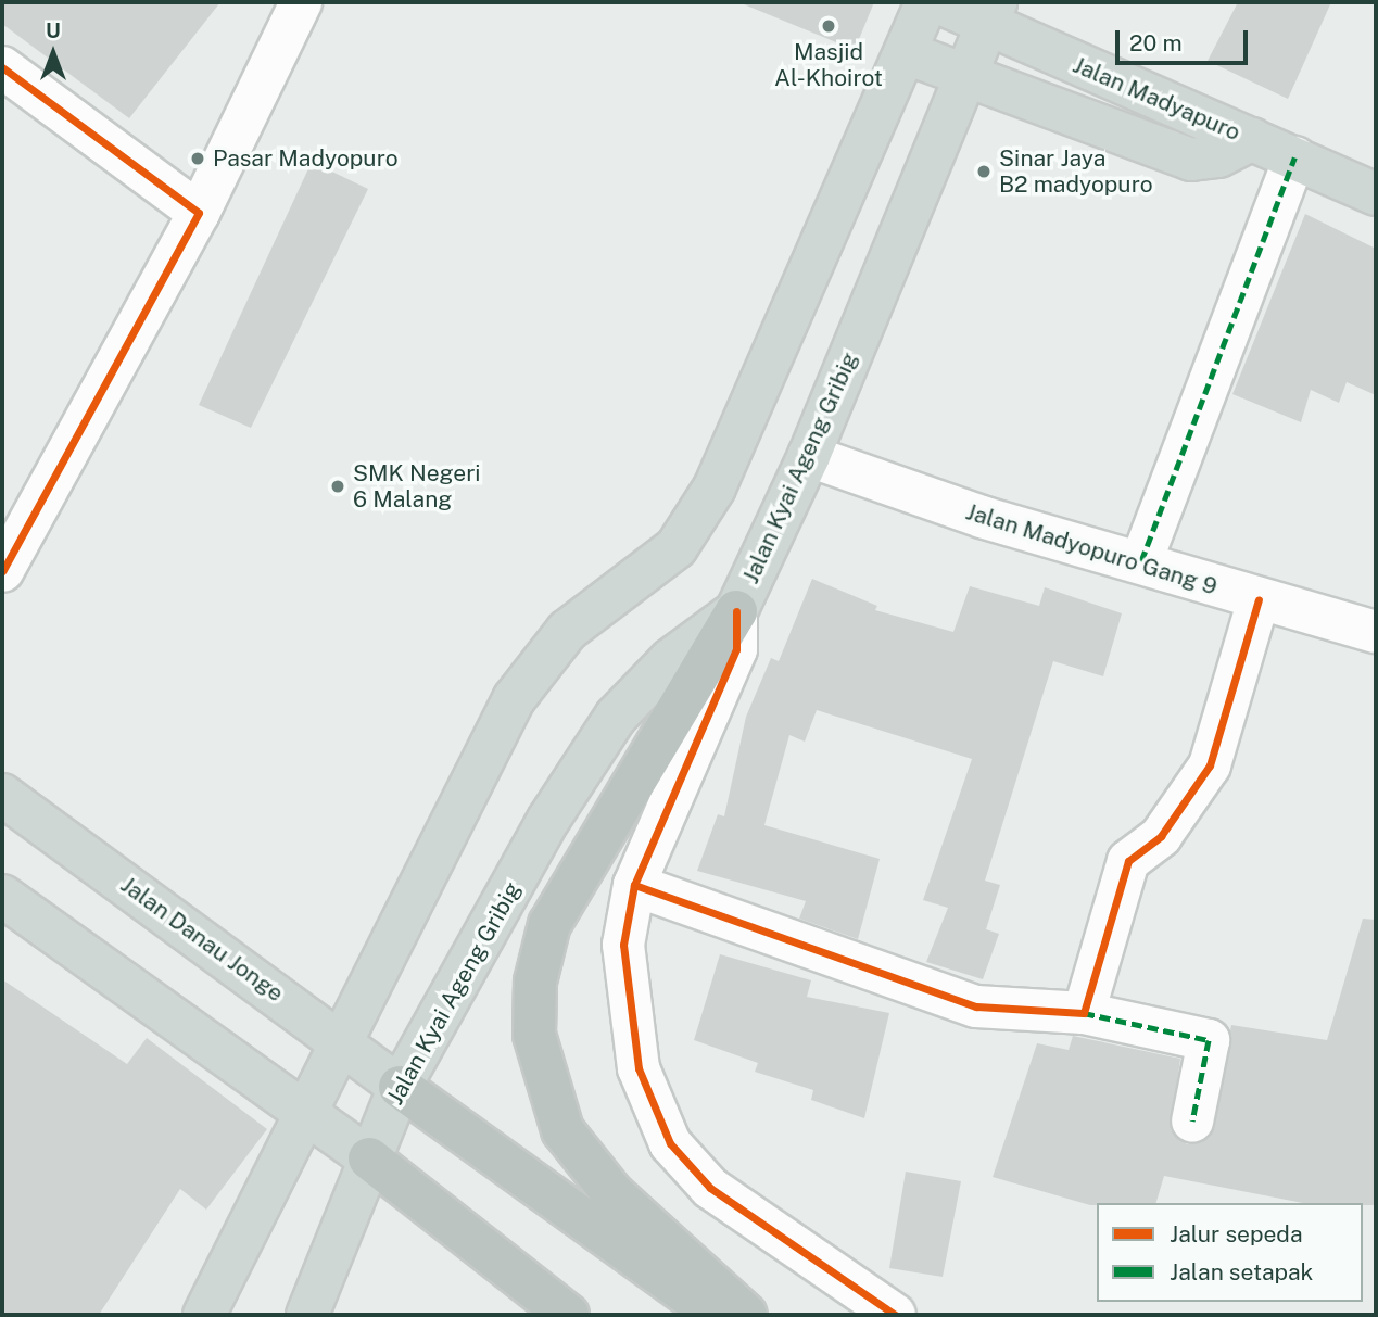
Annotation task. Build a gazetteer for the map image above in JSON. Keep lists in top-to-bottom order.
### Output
{
  "streets": {
    "main road": ["Jalan Madyapuro", "Jalan Kyai Ageng Gribig", "Jalan Danau Jonge"],
    "street": ["Jalan Madyopuro Gang 9"]
  },
  "crossings": [
    ["Jalan Madyapuro", "Jalan Kyai Ageng Gribig"],
    ["Jalan Kyai Ageng Gribig", "Jalan Madyopuro Gang 9"],
    ["Jalan Kyai Ageng Gribig", "Jalan Danau Jonge"]
  ],
  "places": [
    "Masjid Al-Khoirot",
    "Pasar Madyopuro",
    "Sinar Jaya B2 madyopuro",
    "SMK Negeri 6 Malang"
  ],
  "legend": ["Jalur sepeda", "Jalan setapak"],
  "scale_bar": "20 m",
  "north": "top"
}
